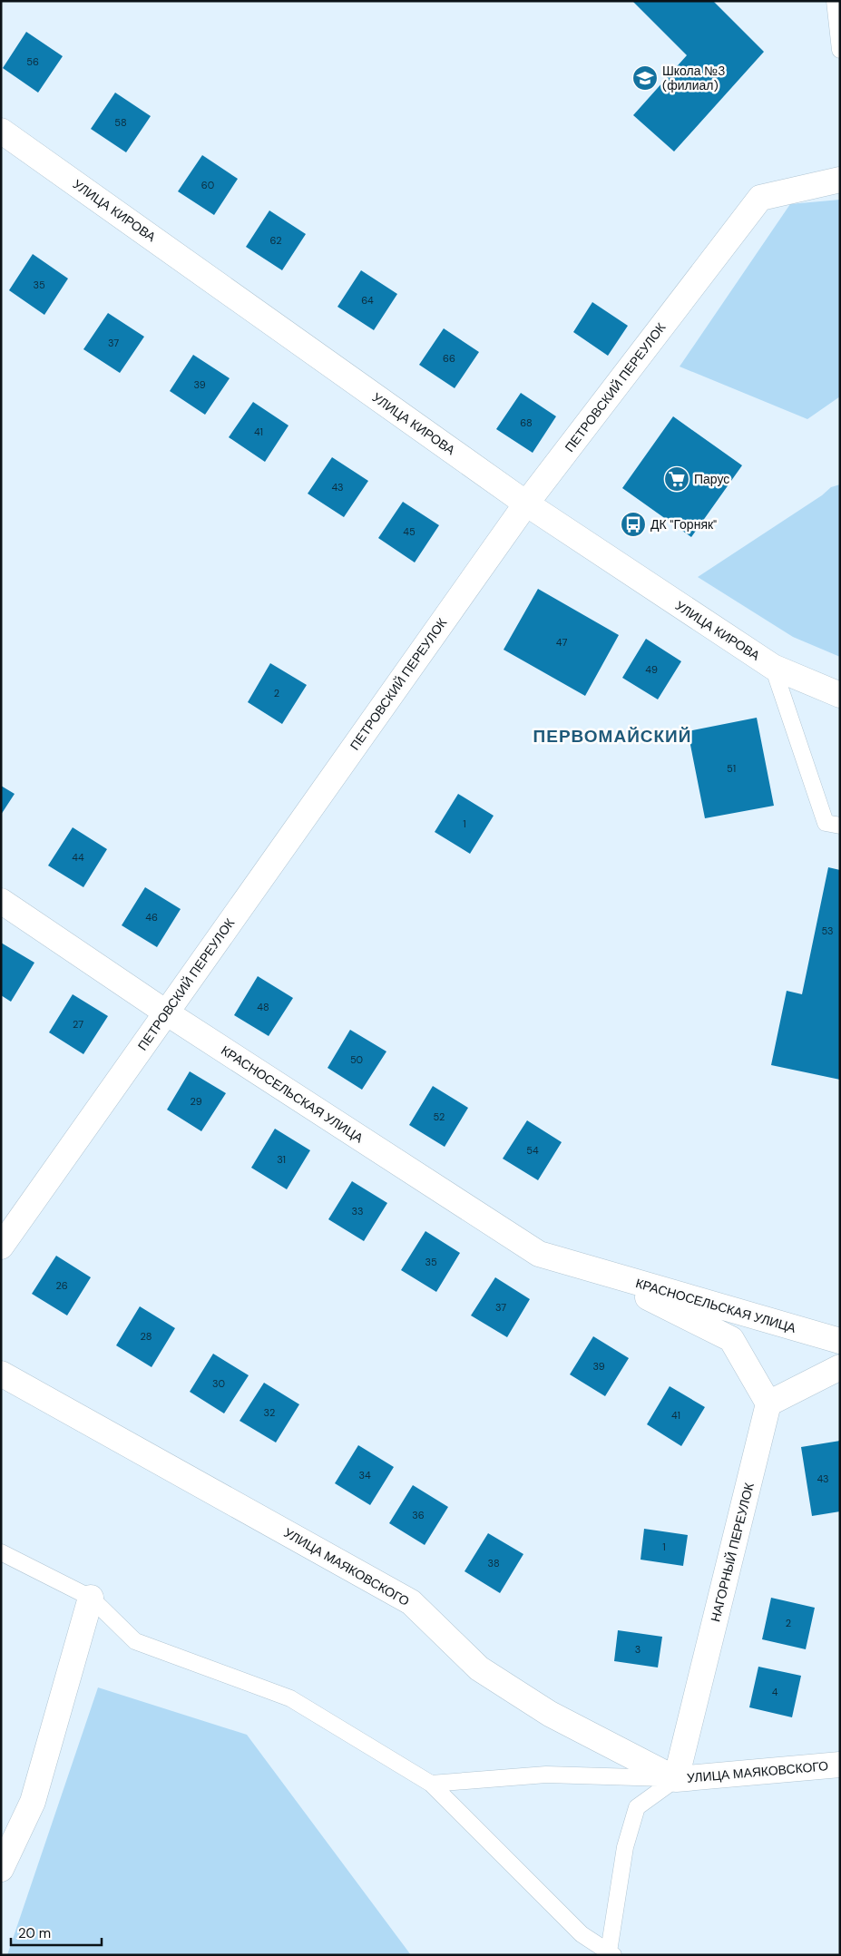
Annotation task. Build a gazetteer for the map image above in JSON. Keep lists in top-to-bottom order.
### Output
{
  "streets": {
    "street": [
      "УЛИЦА КИРОВА",
      "ПЕТРОВСКИЙ ПЕРЕУЛОК",
      "КРАСНОСЕЛЬСКАЯ УЛИЦА",
      "НАГОРНЫЙ ПЕРЕУЛОК",
      "УЛИЦА МАЯКОВСКОГО"
    ]
  },
  "crossings": [
    ["УЛИЦА КИРОВА", "ПЕТРОВСКИЙ ПЕРЕУЛОК"],
    ["ПЕТРОВСКИЙ ПЕРЕУЛОК", "КРАСНОСЕЛЬСКАЯ УЛИЦА"],
    ["КРАСНОСЕЛЬСКАЯ УЛИЦА", "НАГОРНЫЙ ПЕРЕУЛОК"],
    ["НАГОРНЫЙ ПЕРЕУЛОК", "УЛИЦА МАЯКОВСКОГО"]
  ],
  "districts": ["ПЕРВОМАЙСКИЙ"],
  "places": {
    "school or university": ["Школа №3 (филиал)"],
    "supermarket": ["Парус"],
    "bus stop": ["ДК \"Горняк\""]
  },
  "house_numbers": [
    "56",
    "58",
    "60",
    "62",
    "35",
    "64",
    "37",
    "66",
    "39",
    "68",
    "41",
    "43",
    "45",
    "47",
    "49",
    "2",
    "51",
    "1",
    "44",
    "46",
    "53",
    "48",
    "27",
    "50",
    "29",
    "52",
    "54",
    "31",
    "33",
    "35",
    "26",
    "37",
    "28",
    "39",
    "30",
    "32",
    "41",
    "34",
    "43",
    "36",
    "1",
    "38",
    "2",
    "3",
    "4"
  ],
  "scale_bar": "20 m"
}
